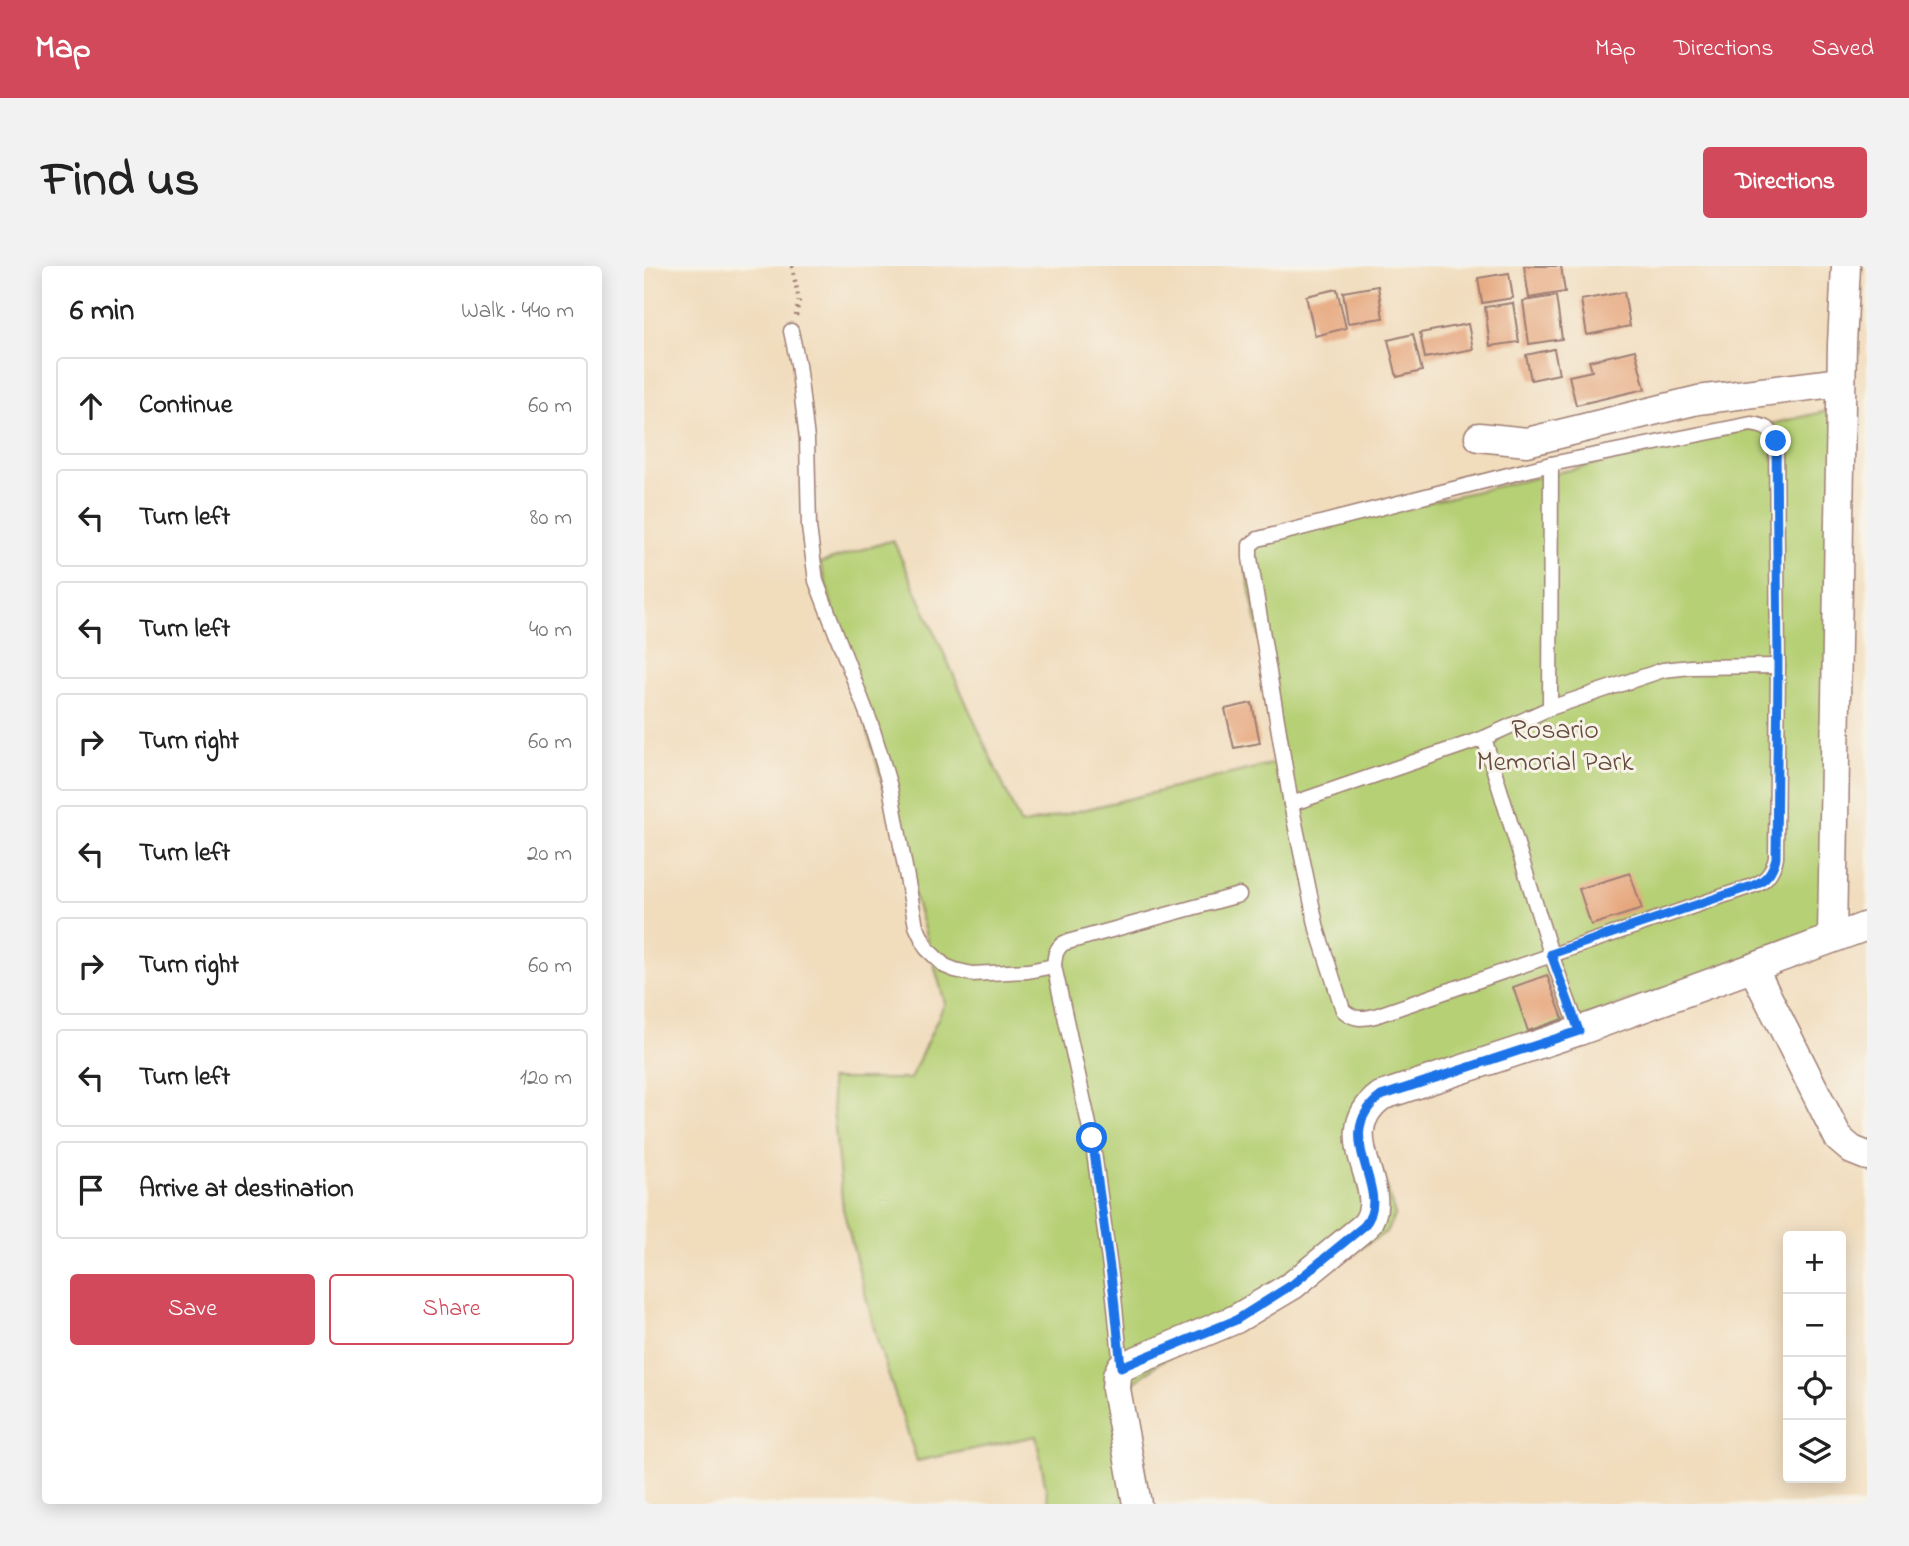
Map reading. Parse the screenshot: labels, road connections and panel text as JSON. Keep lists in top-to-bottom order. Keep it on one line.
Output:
{"parks":["Rosario Memorial Park"],"page":{"header":"Map","nav":["Map","Directions","Saved"],"title":"Find us","buttons":["Directions",["Save","Share"]],"heading":["6 min","Walk · 440 m"],"list":[["Continue","60 m"],["Turn left","80 m"],["Turn left","40 m"],["Turn right","60 m"],["Turn left","20 m"],["Turn right","60 m"],["Turn left","120 m"],"Arrive at destination"],"map_buttons":["+","−"]}}
